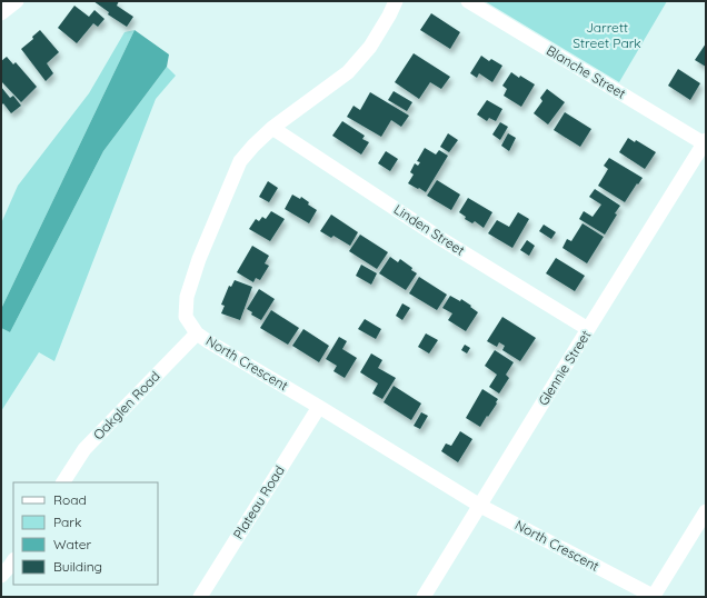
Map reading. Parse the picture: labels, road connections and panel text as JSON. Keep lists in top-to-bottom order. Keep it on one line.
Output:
{"streets":{"street":["Blanche Street","Linden Street","North Crescent","Glennie Street","Oakglen Road","Plateau Road"]},"crossings":[["Blanche Street","Glennie Street"],["Linden Street","North Crescent"],["Linden Street","Glennie Street"],["North Crescent","Glennie Street"],["North Crescent","Oakglen Road"],["North Crescent","Plateau Road"]],"parks":["Jarrett Street Park"],"legend":["Road","Park","Water","Building"]}
